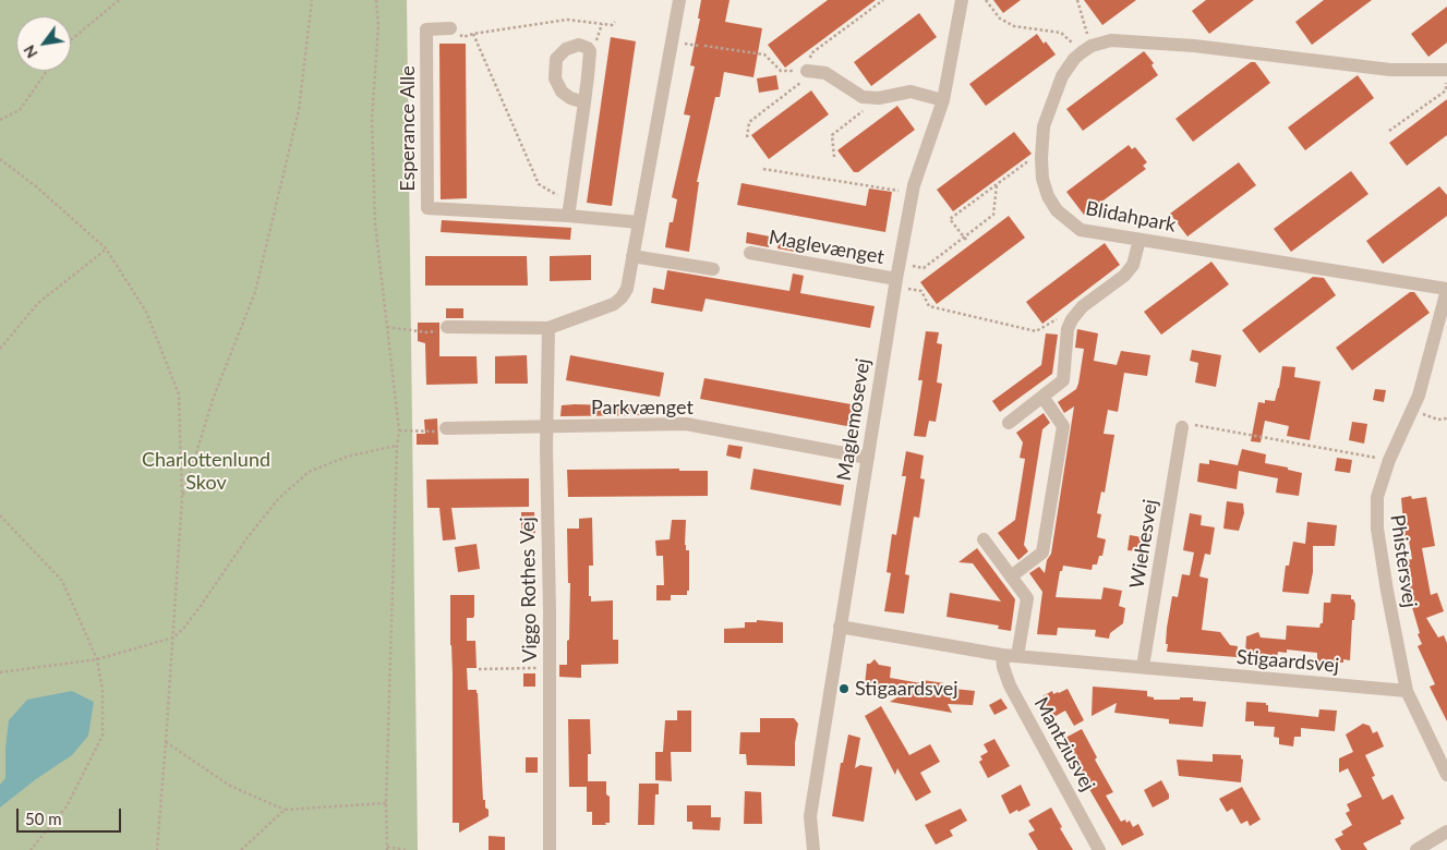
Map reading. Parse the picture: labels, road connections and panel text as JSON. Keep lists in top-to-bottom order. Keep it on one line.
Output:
{"streets":{"street":["Esperance Alle","Blidahpark","Maglevænget","Parkvænget","Maglemosevej","Wiehesvej","Phistersvej","Viggo Rothes Vej","Stigaardsvej","Mantziusvej"]},"crossings":[["Blidahpark","Phistersvej"],["Maglevænget","Maglemosevej"],["Parkvænget","Maglemosevej"],["Parkvænget","Viggo Rothes Vej"],["Maglemosevej","Stigaardsvej"],["Wiehesvej","Stigaardsvej"],["Phistersvej","Stigaardsvej"],["Stigaardsvej","Mantziusvej"]],"parks":["Charlottenlund Skov"],"places":["Stigaardsvej"],"scale_bar":"50 m","north":"bottom left"}
